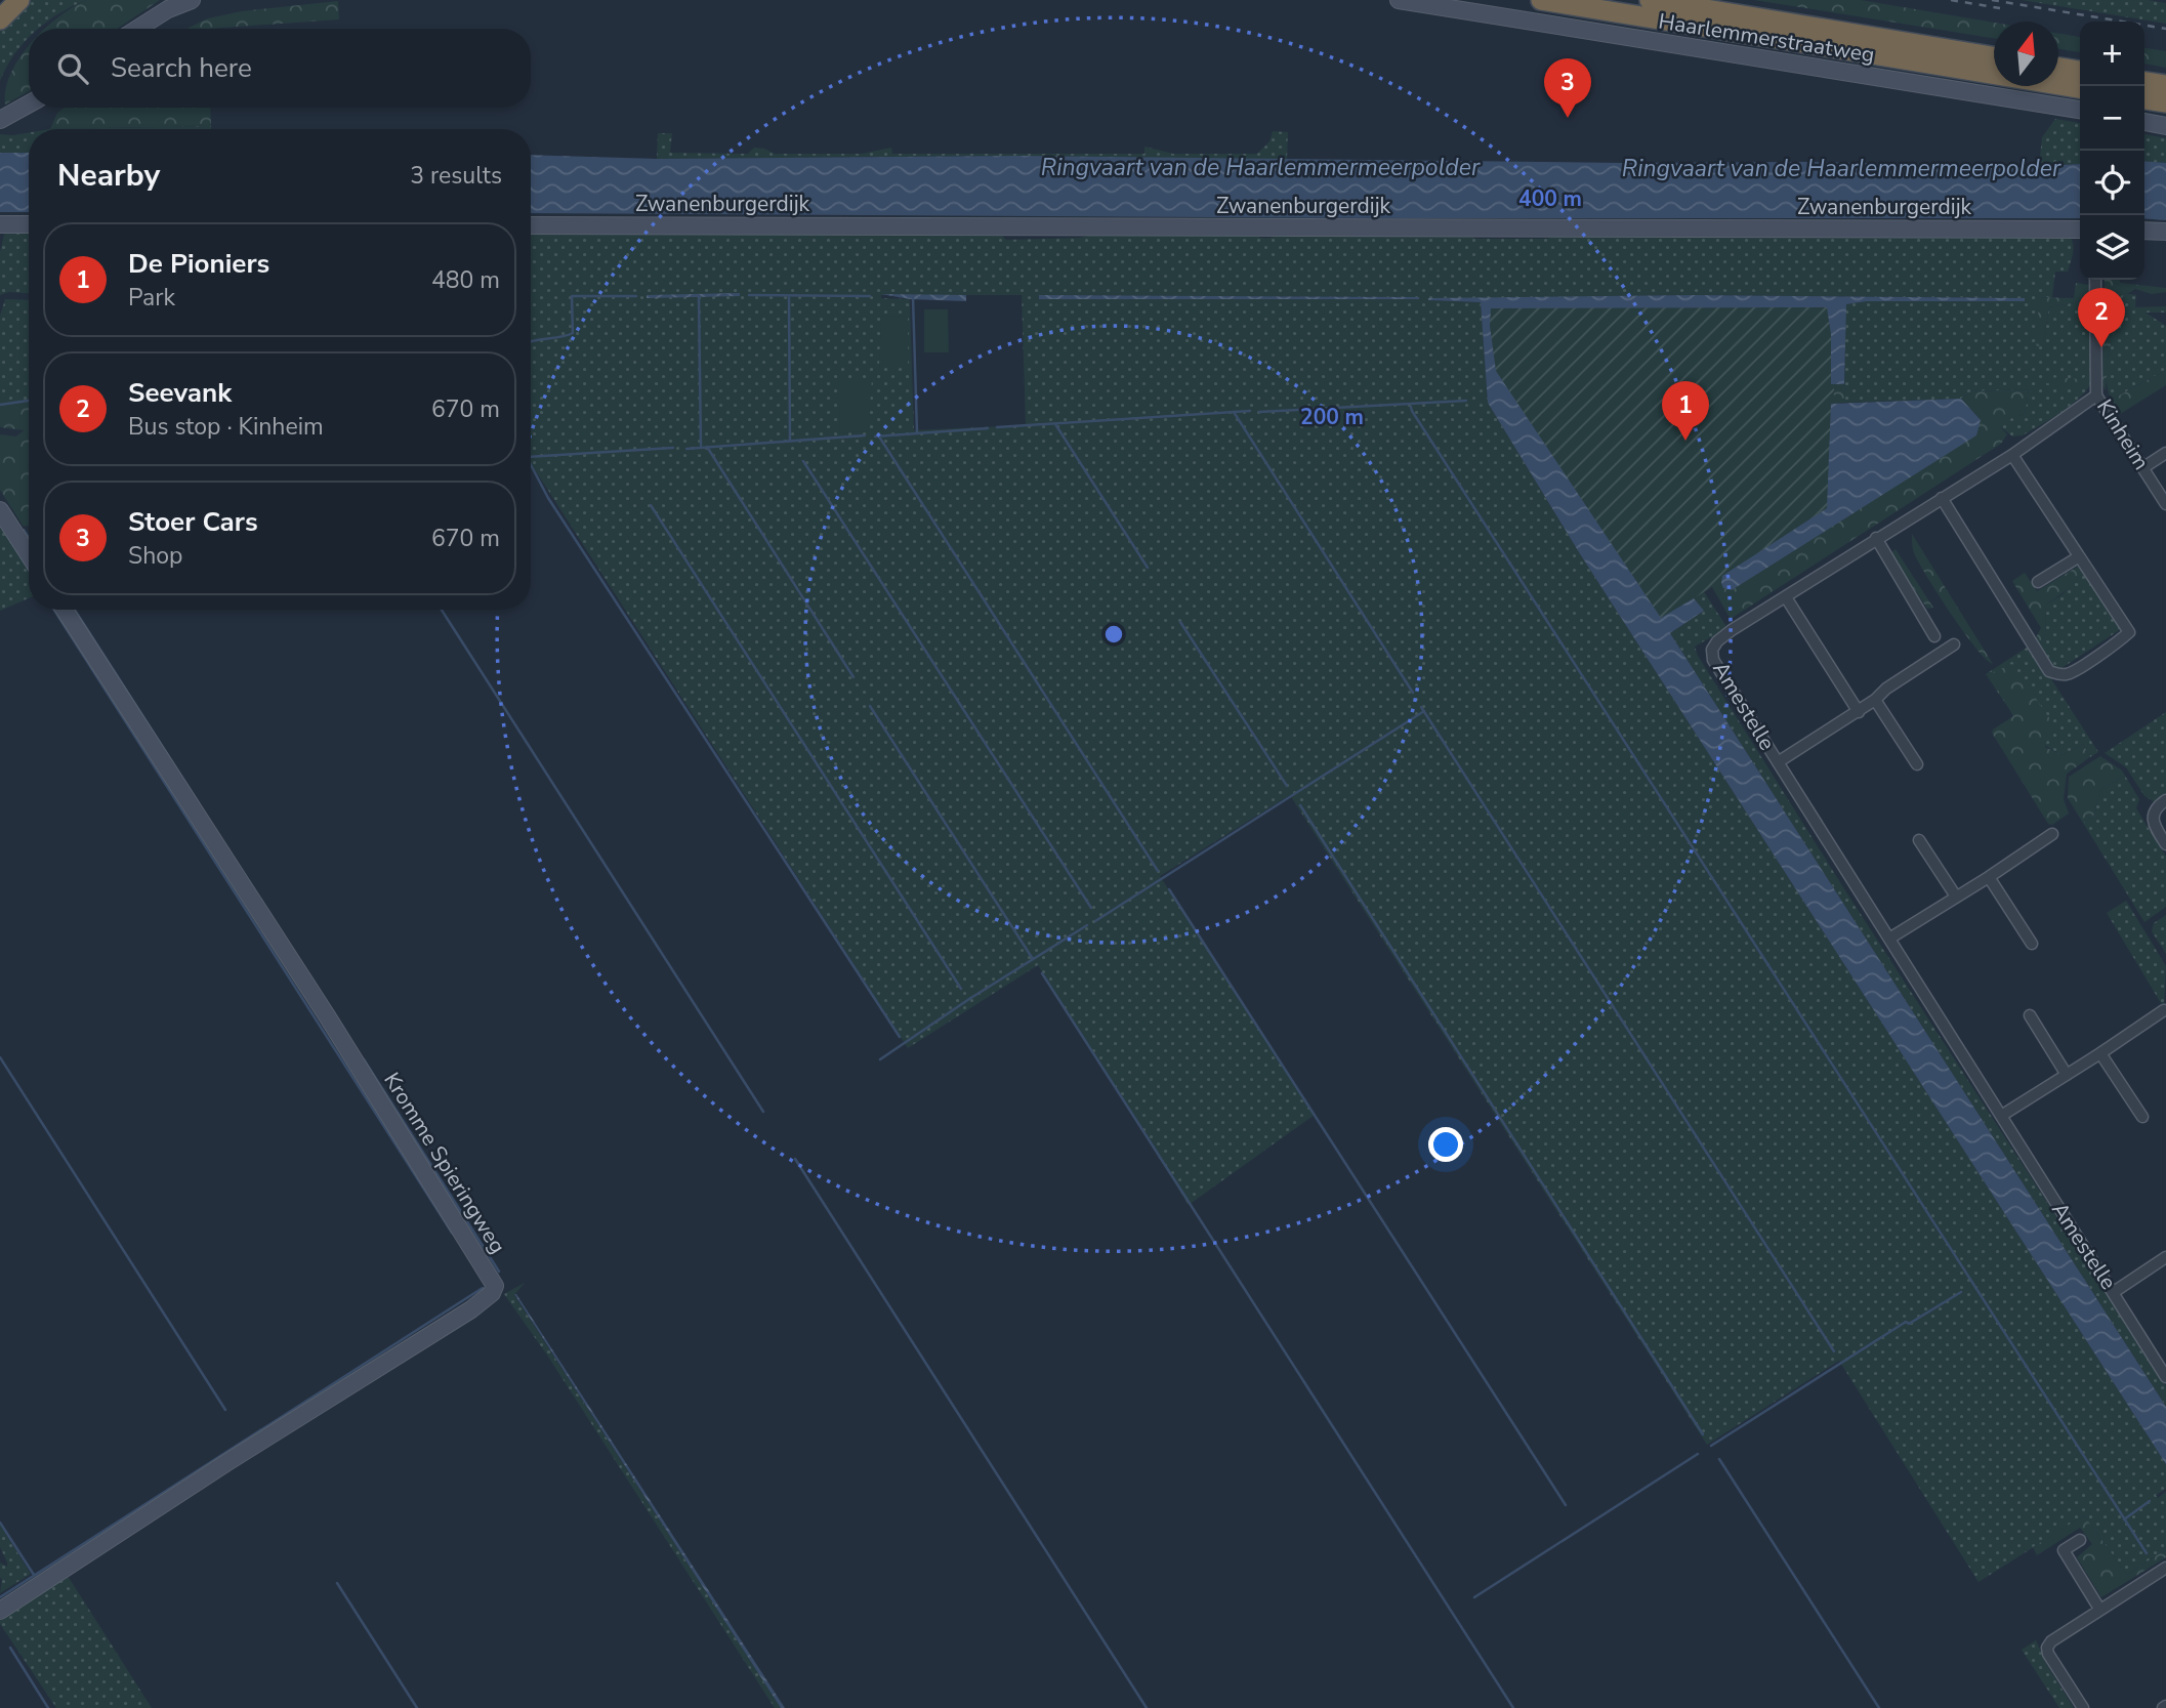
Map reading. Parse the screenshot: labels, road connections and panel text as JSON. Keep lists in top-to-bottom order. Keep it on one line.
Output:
{"streets":{"street":["Haarlemmerstraatweg","Zwanenburgerdijk","Kinheim","Amestelle","Kromme Spieringweg"]},"water":["Ringvaart van de Haarlemmermeerpolder"],"north":"top","page":{"map_buttons":["+","−"],"search":"Search here","pins":["3","2","1"],"heading":["Nearby","3 results"],"list":[{"mark":"1","name":"De Pioniers","note":"Park","value":"480 m"},{"mark":"2","name":"Seevank","note":"Bus stop · Kinheim","value":"670 m"},{"mark":"3","name":"Stoer Cars","note":"Shop","value":"670 m"}]},"rings":["400 m","200 m"]}
